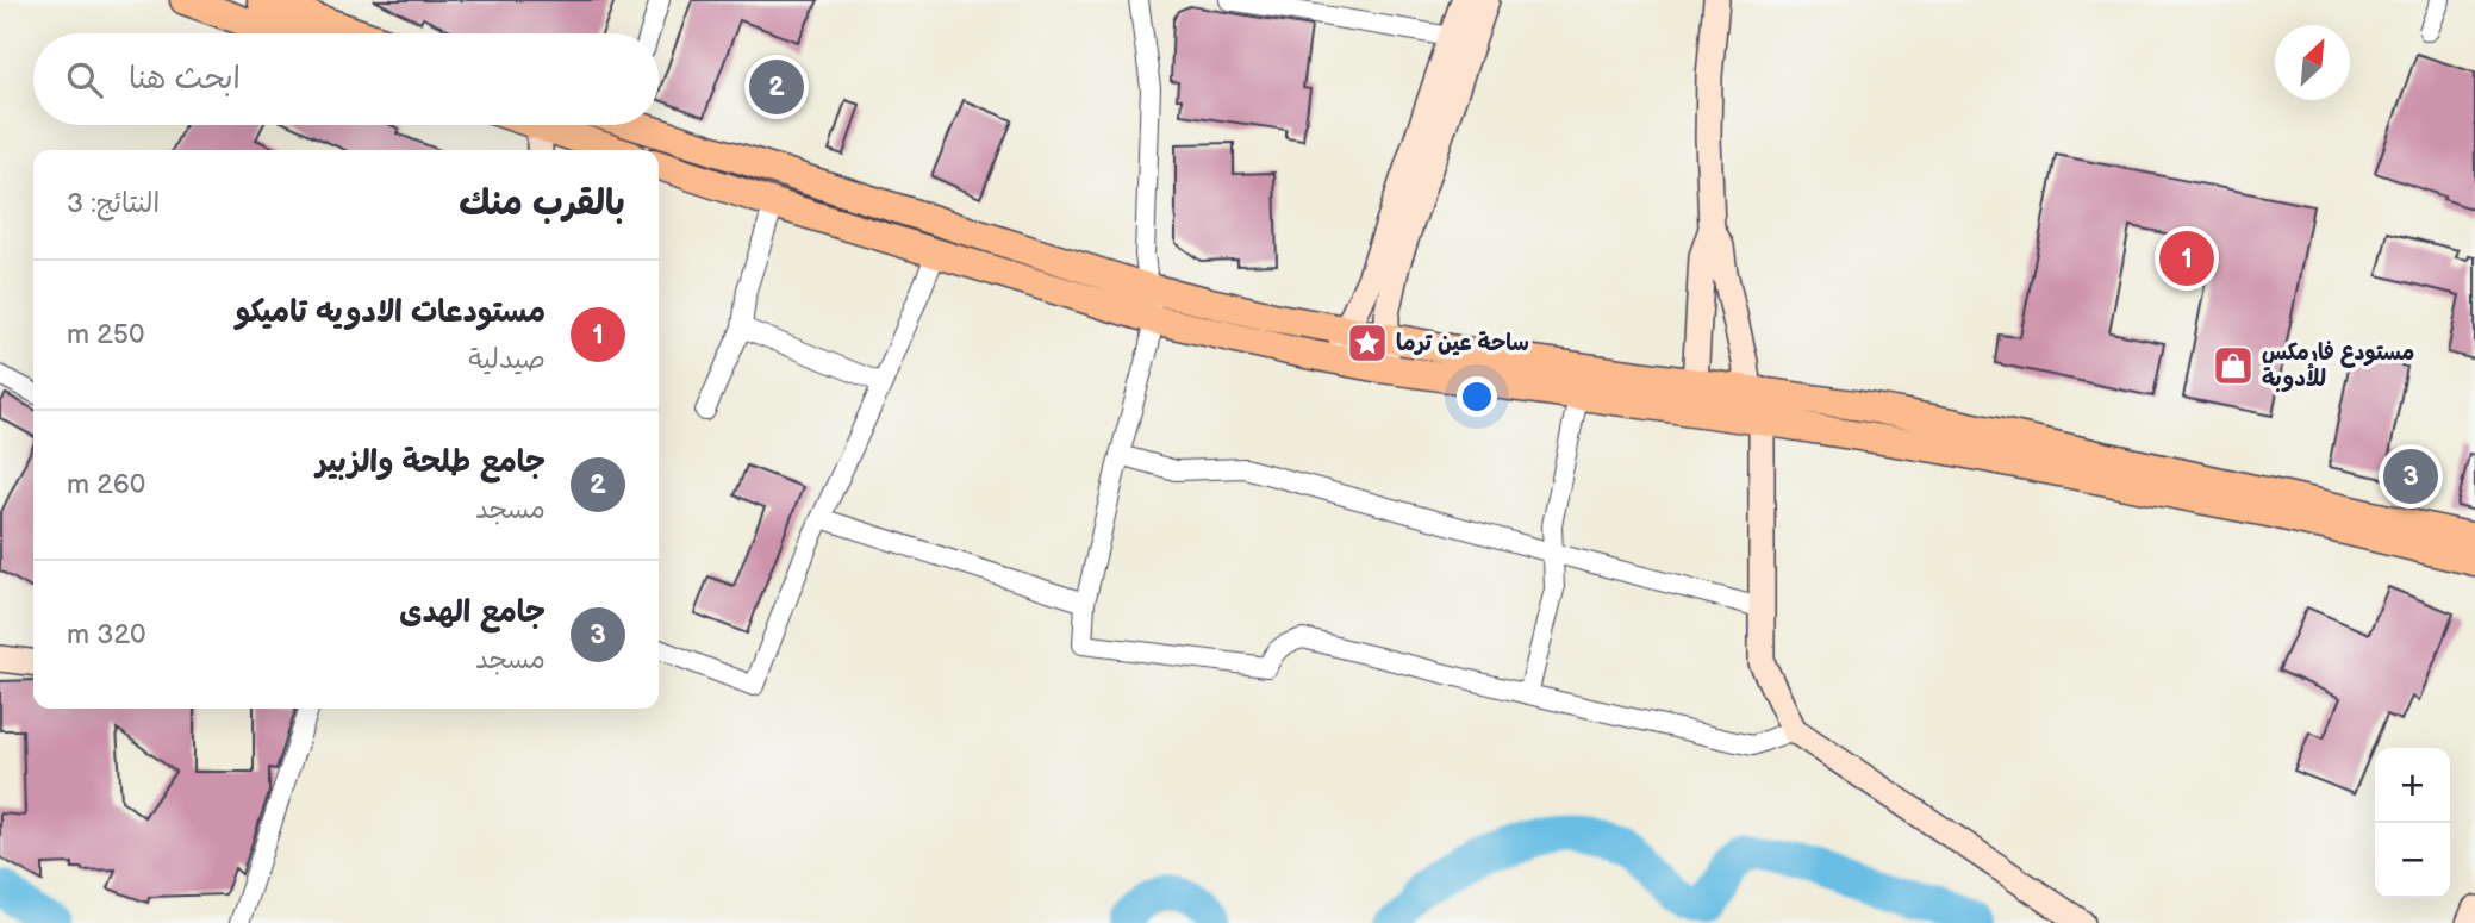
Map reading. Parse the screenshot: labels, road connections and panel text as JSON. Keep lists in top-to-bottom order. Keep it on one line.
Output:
{"places":{"place":["ساحة عين ترما"],"shop":["مستودع فارمكس للأدوبة"]},"north":"top right","page":{"search":"ابحث هنا","pins":["2","1","3"],"heading":["بالقرب منك","النتائج: 3"],"list":[{"mark":"1","name":"مستودعات الادويه تاميكو","note":"صيدلية","value":"250 m"},{"mark":"2","name":"جامع طلحة والزبير","note":"مسجد","value":"260 m"},{"mark":"3","name":"جامع الهدى","note":"مسجد","value":"320 m"}],"map_buttons":["+","−"]}}
